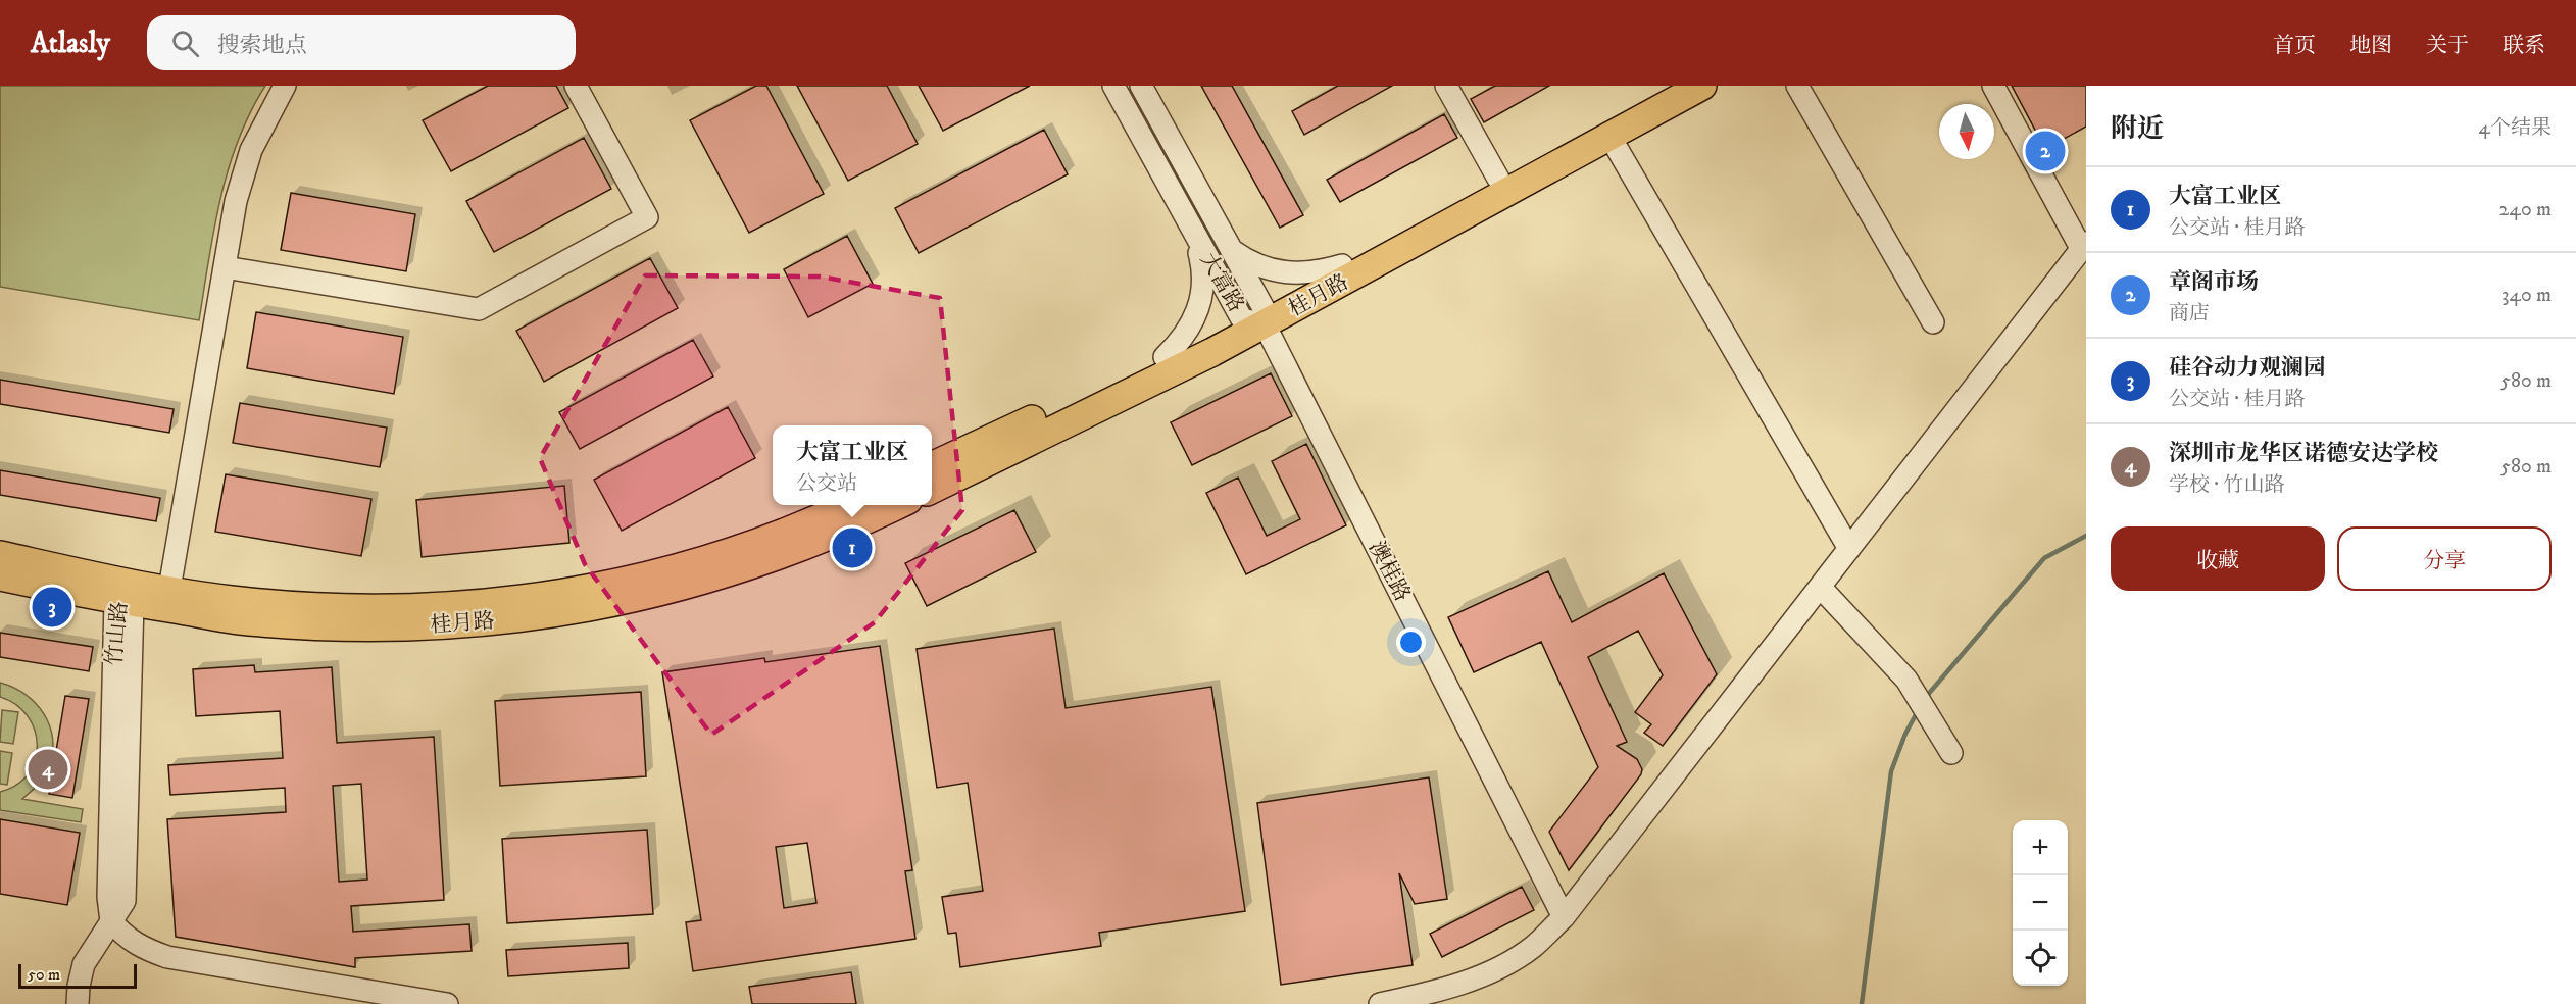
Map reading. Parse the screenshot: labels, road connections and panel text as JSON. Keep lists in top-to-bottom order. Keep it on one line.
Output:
{"streets":{"main road":["桂月路"],"street":["大富路","澳桂路","竹山路"]},"crossings":[["大富路","桂月路"],["大富路","澳桂路"],["桂月路","澳桂路"],["桂月路","竹山路"]],"scale_bar":"50 m","north":"bottom","page":{"header":"Atlasly","search":"搜索地点","nav":["首页","地图","关于","联系"],"heading":["附近","4个结果"],"pins":["2","1","3","4"],"list":[{"mark":"1","name":"大富工业区","note":"公交站 · 桂月路","value":"240 m"},{"mark":"2","name":"章阁市场","note":"商店","value":"340 m"},{"mark":"3","name":"硅谷动力观澜园","note":"公交站 · 桂月路","value":"580 m"},{"mark":"4","name":"深圳市龙华区诺德安达学校","note":"学校 · 竹山路","value":"580 m"}],"popup":["大富工业区","公交站"],"buttons":["收藏","分享"],"map_buttons":["+","−"],"scale":"50 m"}}
